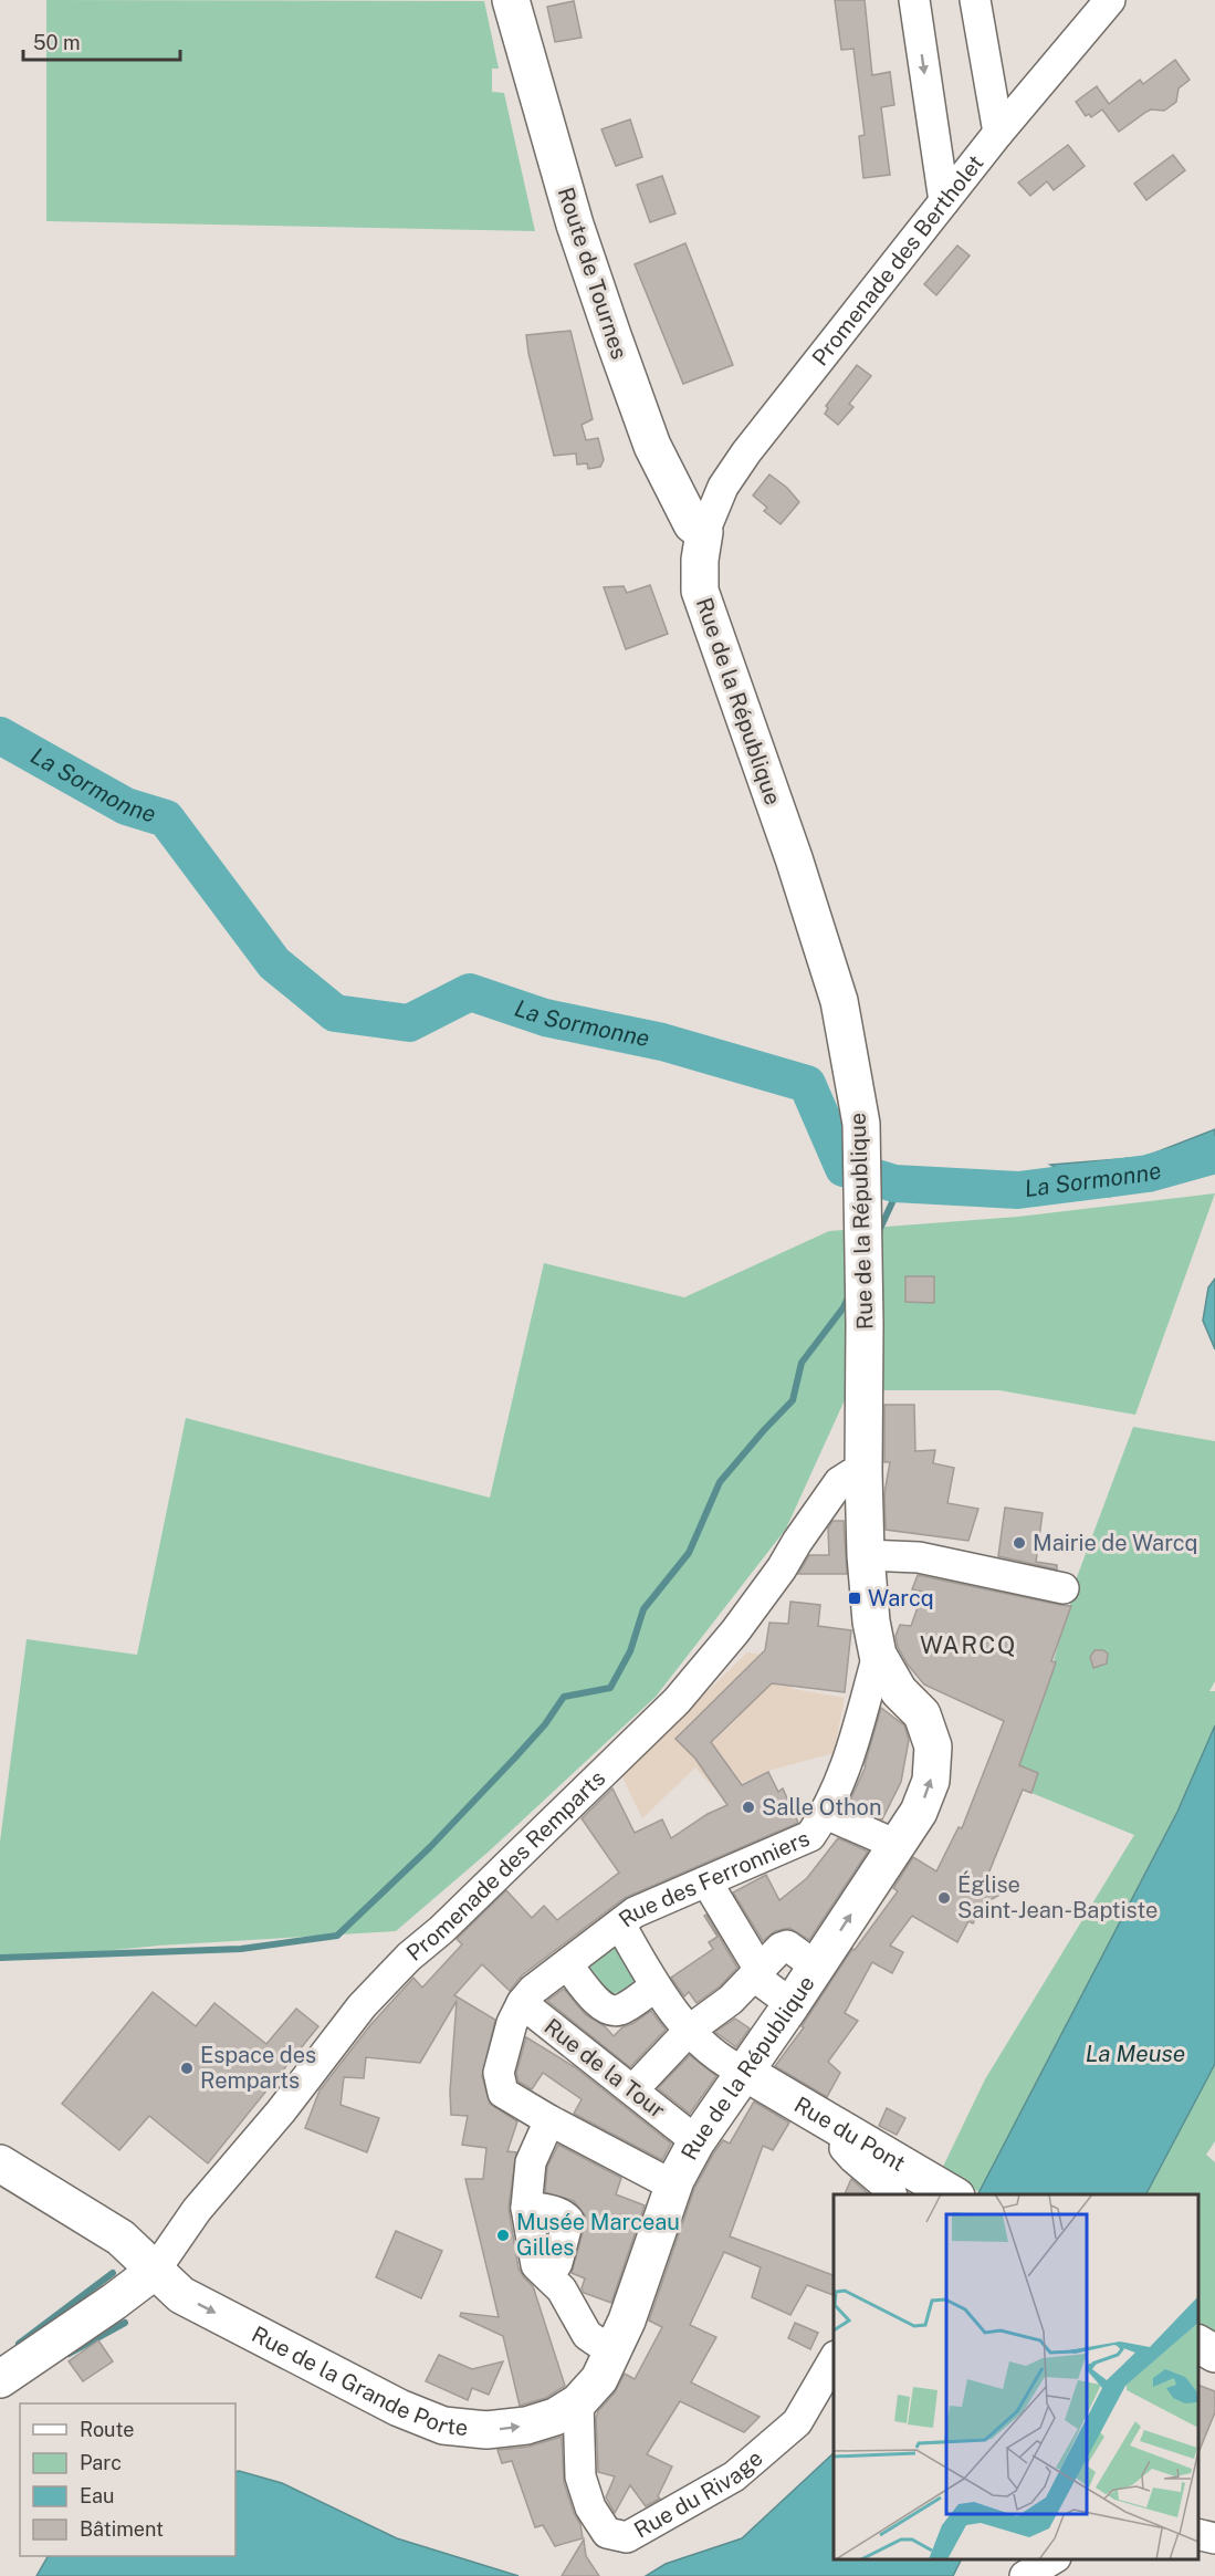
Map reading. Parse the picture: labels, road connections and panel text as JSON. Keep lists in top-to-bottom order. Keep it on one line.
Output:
{"streets":{"main road":["Route de Tournes","Rue de la République","Rue du Pont","Rue de la Grande Porte"],"street":["Promenade des Bertholet","Promenade des Remparts","Rue des Ferronniers","Rue de la Tour","Rue du Rivage"]},"crossings":[["Promenade des Bertholet","Route de Tournes"],["Promenade des Bertholet","Rue de la République"],["Route de Tournes","Rue de la République"],["Rue de la République","Promenade des Remparts"],["Rue de la République","Rue des Ferronniers"],["Rue de la République","Rue de la Tour"],["Rue de la République","Rue du Pont"],["Rue de la République","Rue de la Grande Porte"],["Promenade des Remparts","Rue de la Grande Porte"],["Rue des Ferronniers","Rue de la Tour"],["Rue de la Grande Porte","Rue du Rivage"]],"one_way":["Rue de la Grande Porte"],"districts":["WARCQ"],"water":["La Sormonne","La Meuse"],"places":{"other":["Mairie de Warcq","Salle Othon","Église Saint-Jean-Baptiste","Espace des Remparts","Musée Marceau Gilles"],"transit":["Warcq"]},"legend":["Route","Parc","Eau","Bâtiment"],"scale_bar":"50 m"}
